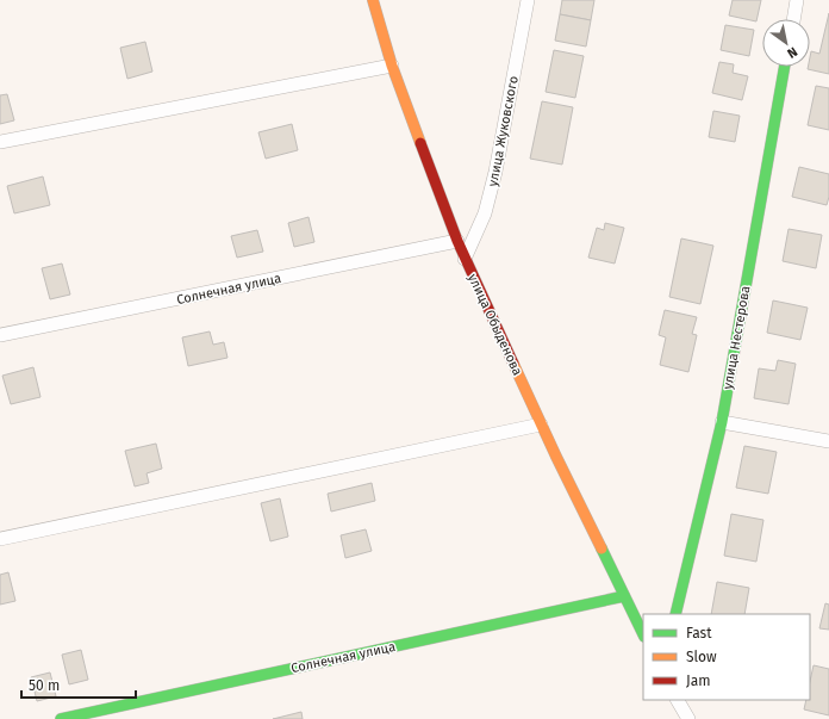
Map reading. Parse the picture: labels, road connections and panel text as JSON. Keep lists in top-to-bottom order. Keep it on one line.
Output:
{"streets":{"street":["улица Жуковского","Солнечная улица","улица Обыденова","улица Нестерова"]},"crossings":[["улица Жуковского","улица Обыденова"],["Солнечная улица","улица Обыденова"]],"legend":["Fast","Slow","Jam"],"scale_bar":"50 m","north":"bottom right"}
